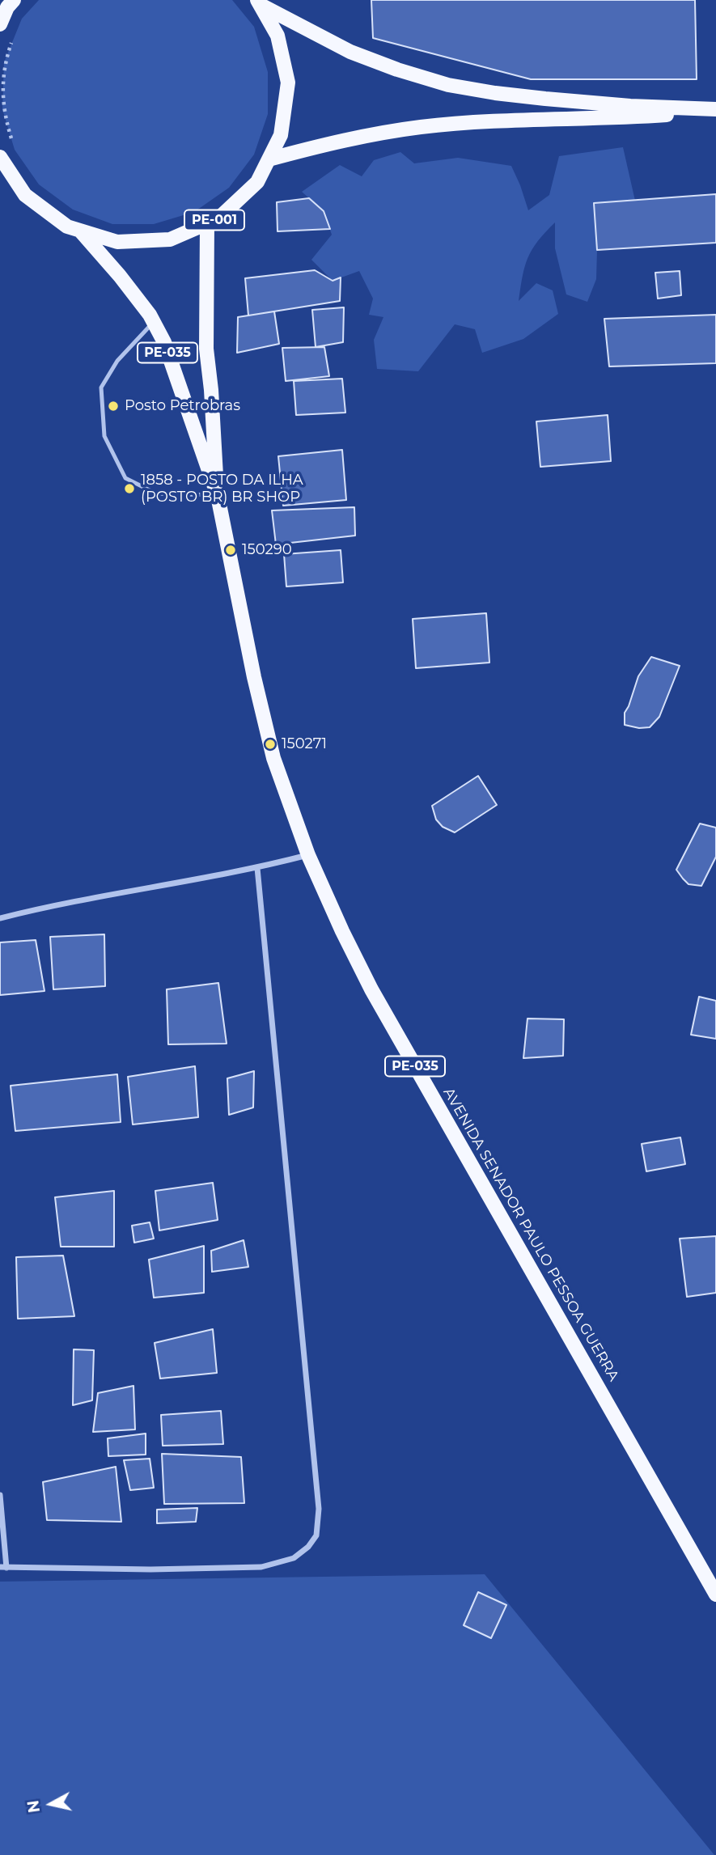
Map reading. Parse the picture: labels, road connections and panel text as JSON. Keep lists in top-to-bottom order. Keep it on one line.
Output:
{"streets":{"main road":["PE-001","PE-035","AVENIDA SENADOR PAULO PESSOA GUERRA"]},"crossings":[["PE-001","PE-035"],["PE-035","AVENIDA SENADOR PAULO PESSOA GUERRA"]],"places":["Posto Petrobras","1858 - POSTO DA ILHA (POSTO BR) BR SHOP","150290","150271"],"north":"left"}
